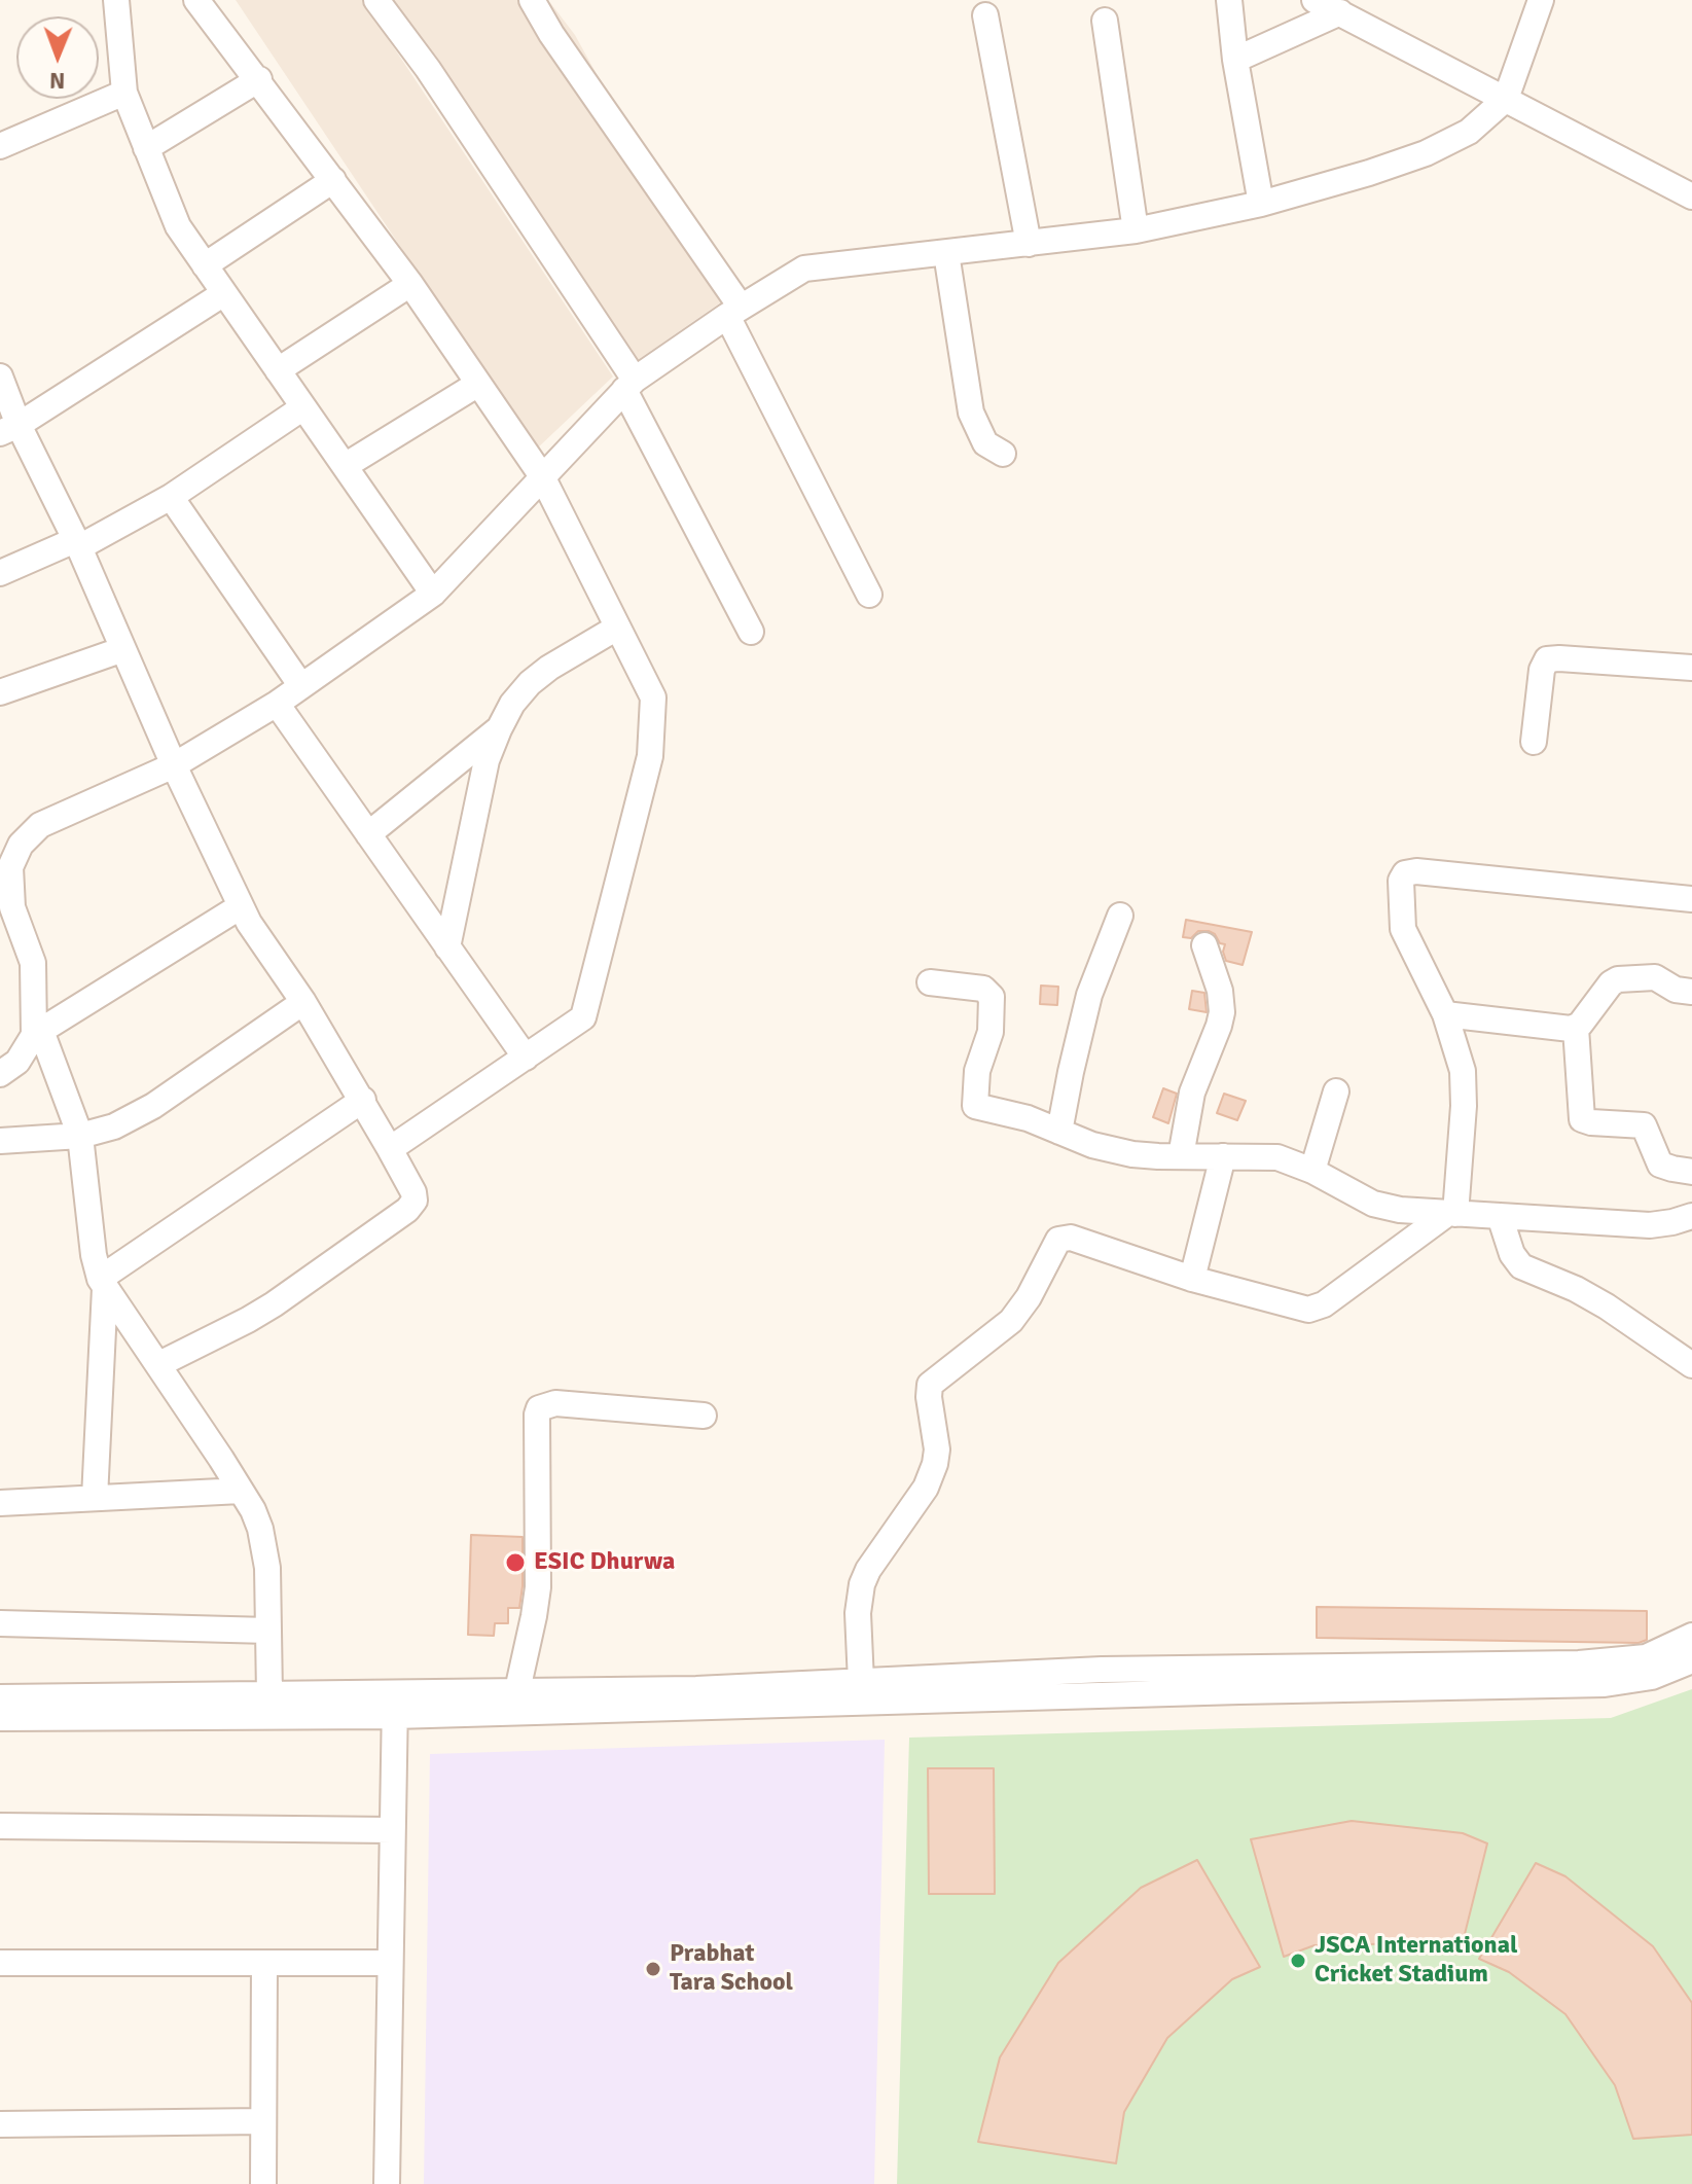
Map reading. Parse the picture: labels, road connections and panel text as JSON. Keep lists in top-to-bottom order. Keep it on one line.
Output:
{"places":["ESIC Dhurwa","JSCA International Cricket Stadium","Prabhat Tara School"],"north":"bottom"}
